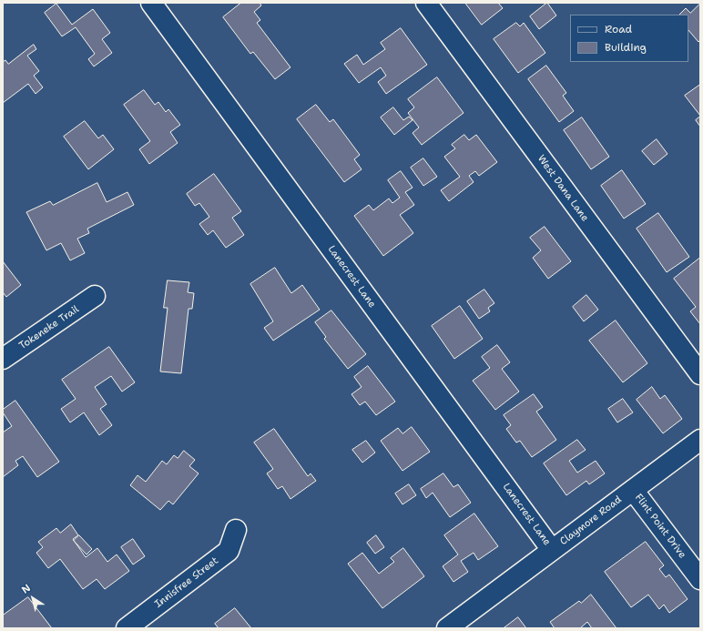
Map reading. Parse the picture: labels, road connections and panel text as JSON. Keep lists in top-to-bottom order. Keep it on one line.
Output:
{"streets":{"street":["West Dana Lane","Lanecrest Lane","Tokeneke Trail","Claymore Road","Flint Point Drive","Innisfree Street"]},"crossings":[["Lanecrest Lane","Claymore Road"],["Claymore Road","Flint Point Drive"]],"legend":["Road","Building"],"north":"top left"}
